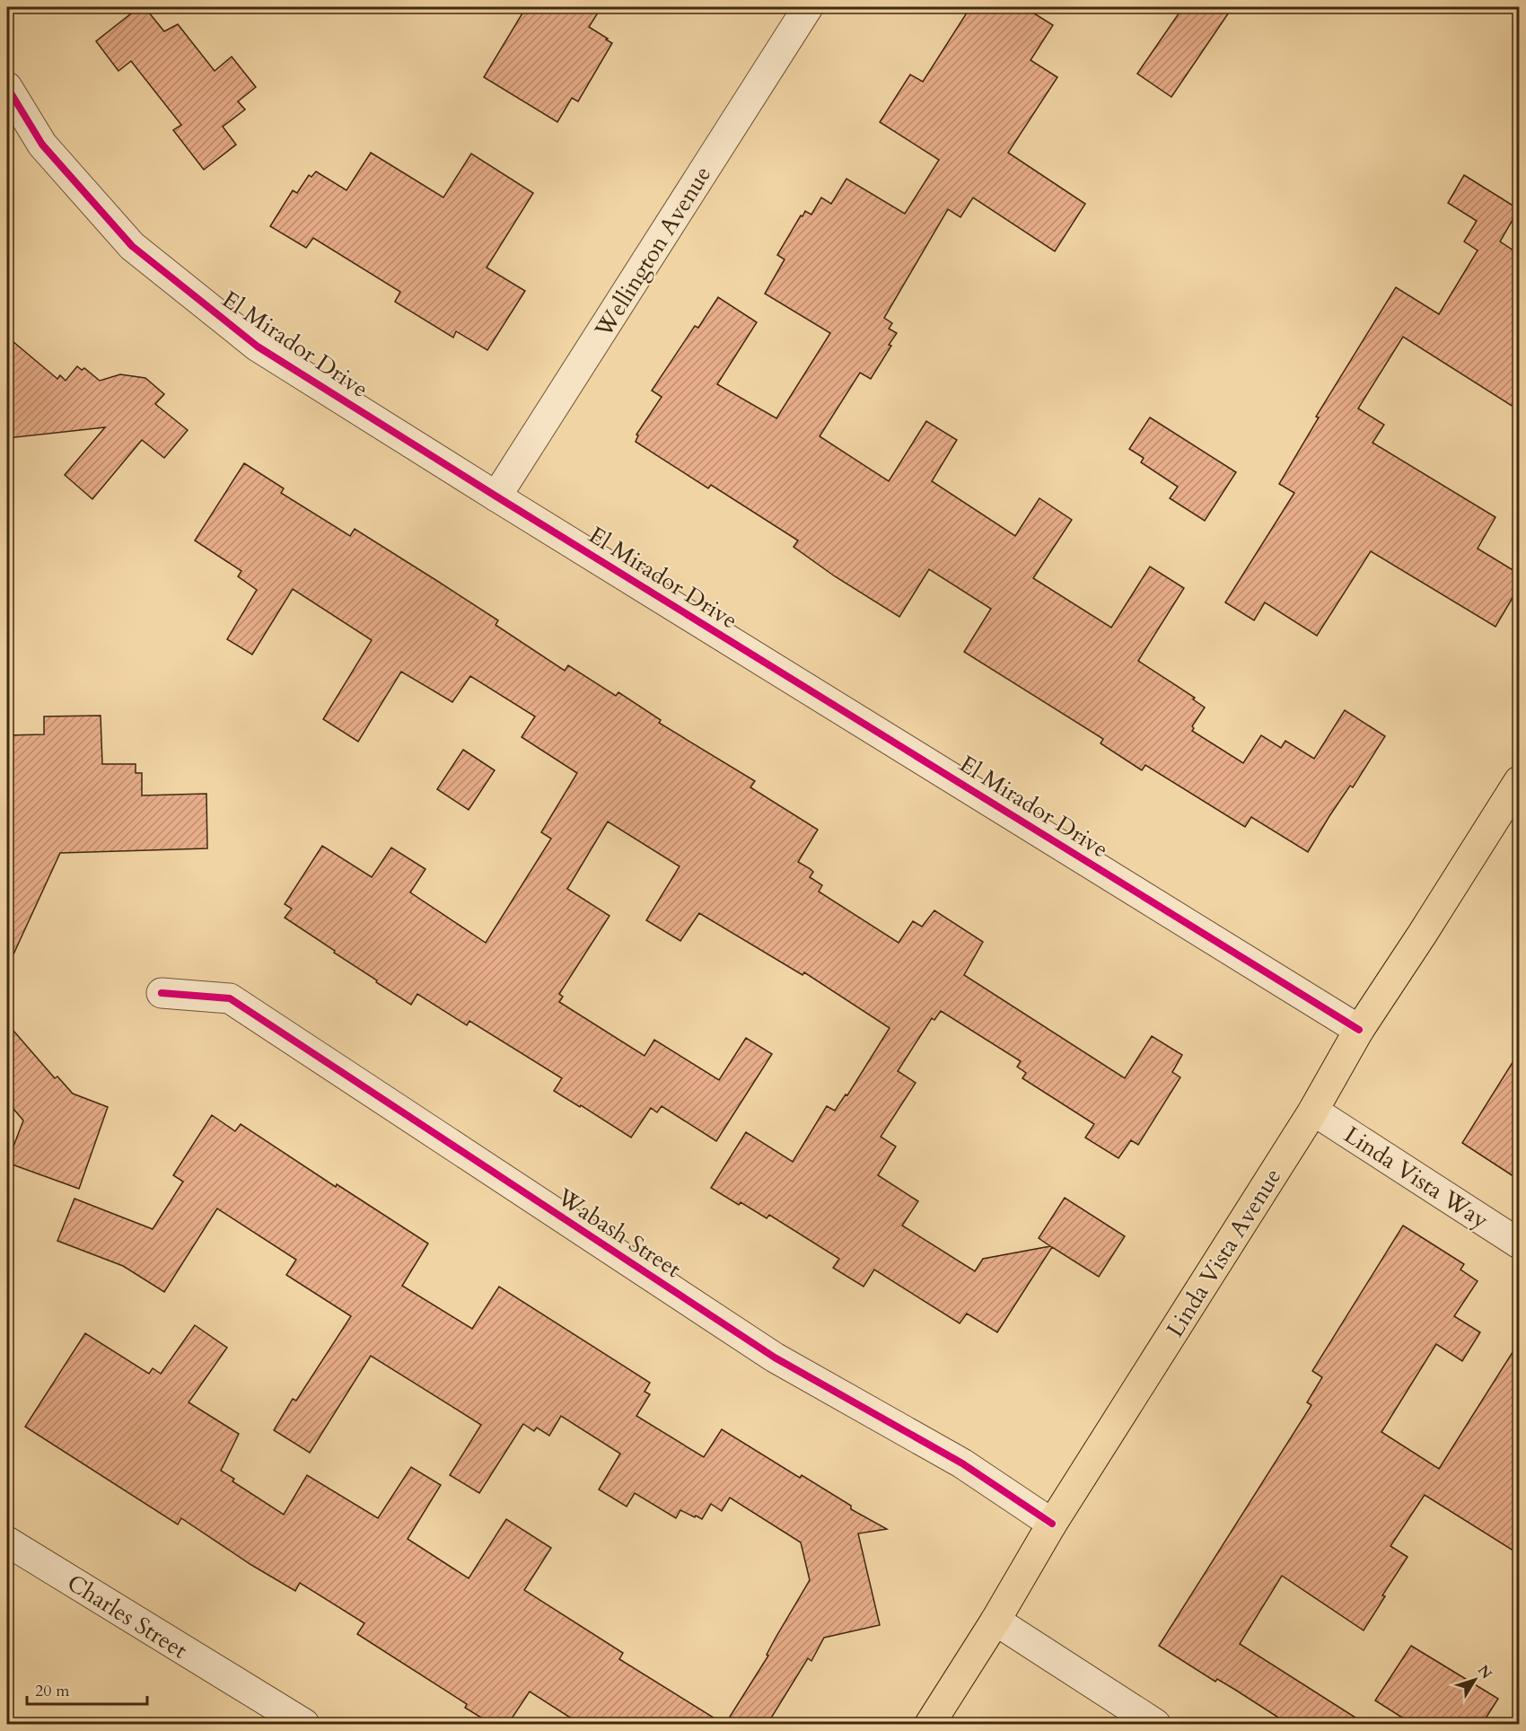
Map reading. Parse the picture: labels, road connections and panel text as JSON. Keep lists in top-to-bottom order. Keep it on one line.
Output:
{"streets":{"main road":["Linda Vista Avenue"],"street":["Wellington Avenue","El Mirador Drive","Linda Vista Way","Wabash Street","Charles Street"]},"crossings":[["Wellington Avenue","El Mirador Drive"],["El Mirador Drive","Linda Vista Avenue"],["Linda Vista Way","Linda Vista Avenue"],["Wabash Street","Linda Vista Avenue"]],"scale_bar":"20 m","north":"top right"}
